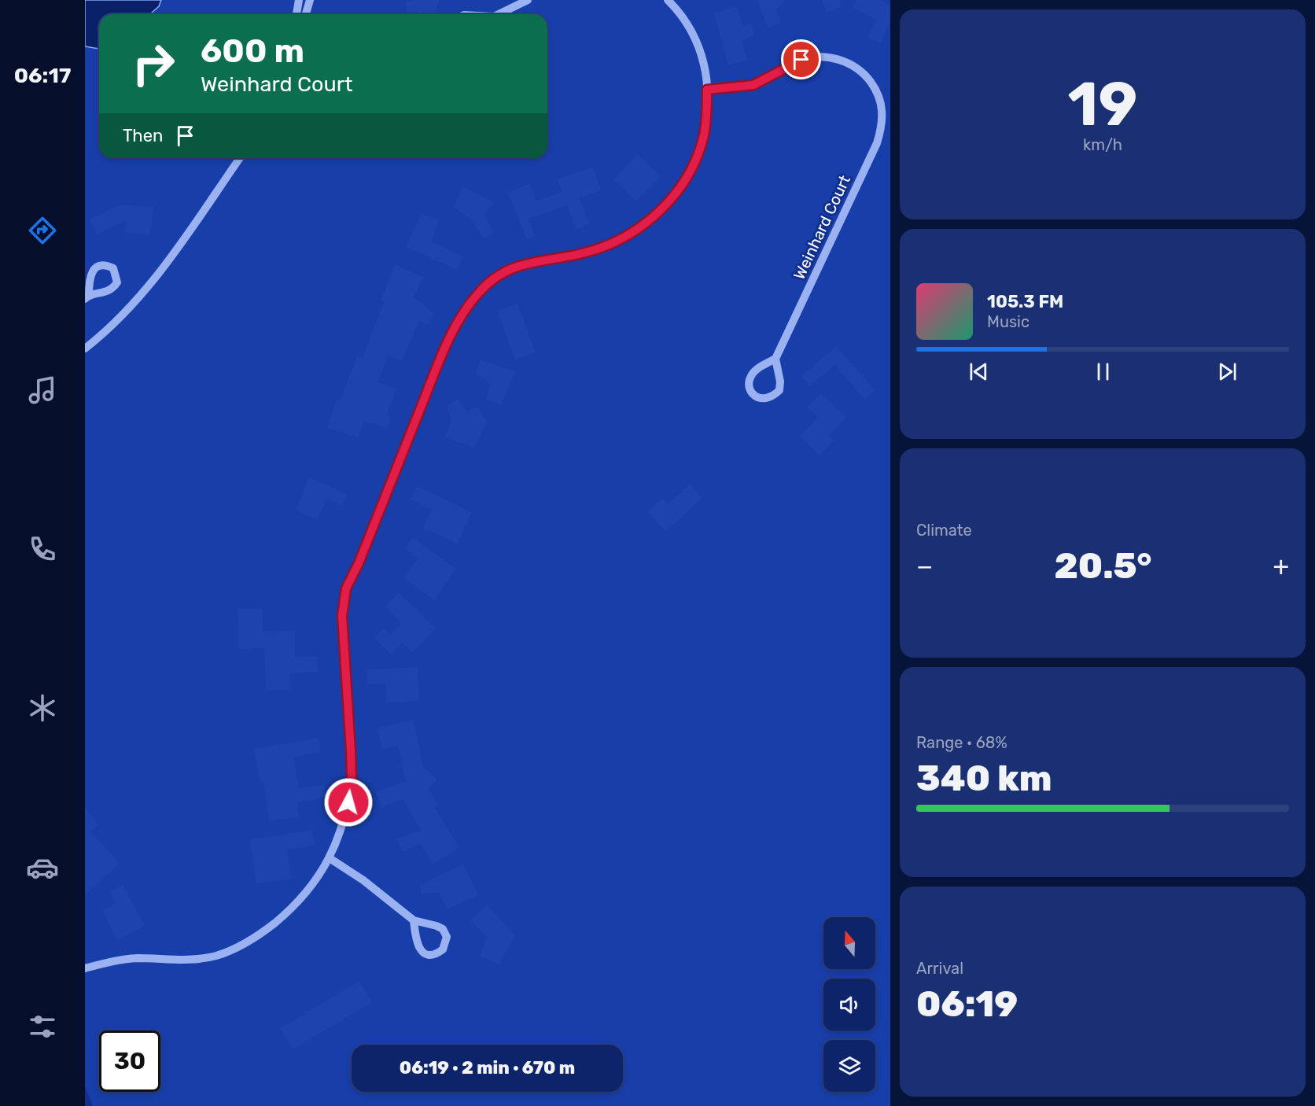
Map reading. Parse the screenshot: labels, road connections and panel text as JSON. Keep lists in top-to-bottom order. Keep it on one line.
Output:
{"streets":{"street":["Weinhard Court"]},"north":"top","page":{"tabs":"06:17","tile":[["19","km/h"],"Climate",["Range · 68%","340 km"],["Arrival","06:19"]],"turn":["600 m","Weinhard Court"],"then":"Then","song":["105.3 FM","Music"],"heat":["−","20.5°","+"],"limit":"30","trip":"06:19 · 2 min · 670 m"}}
